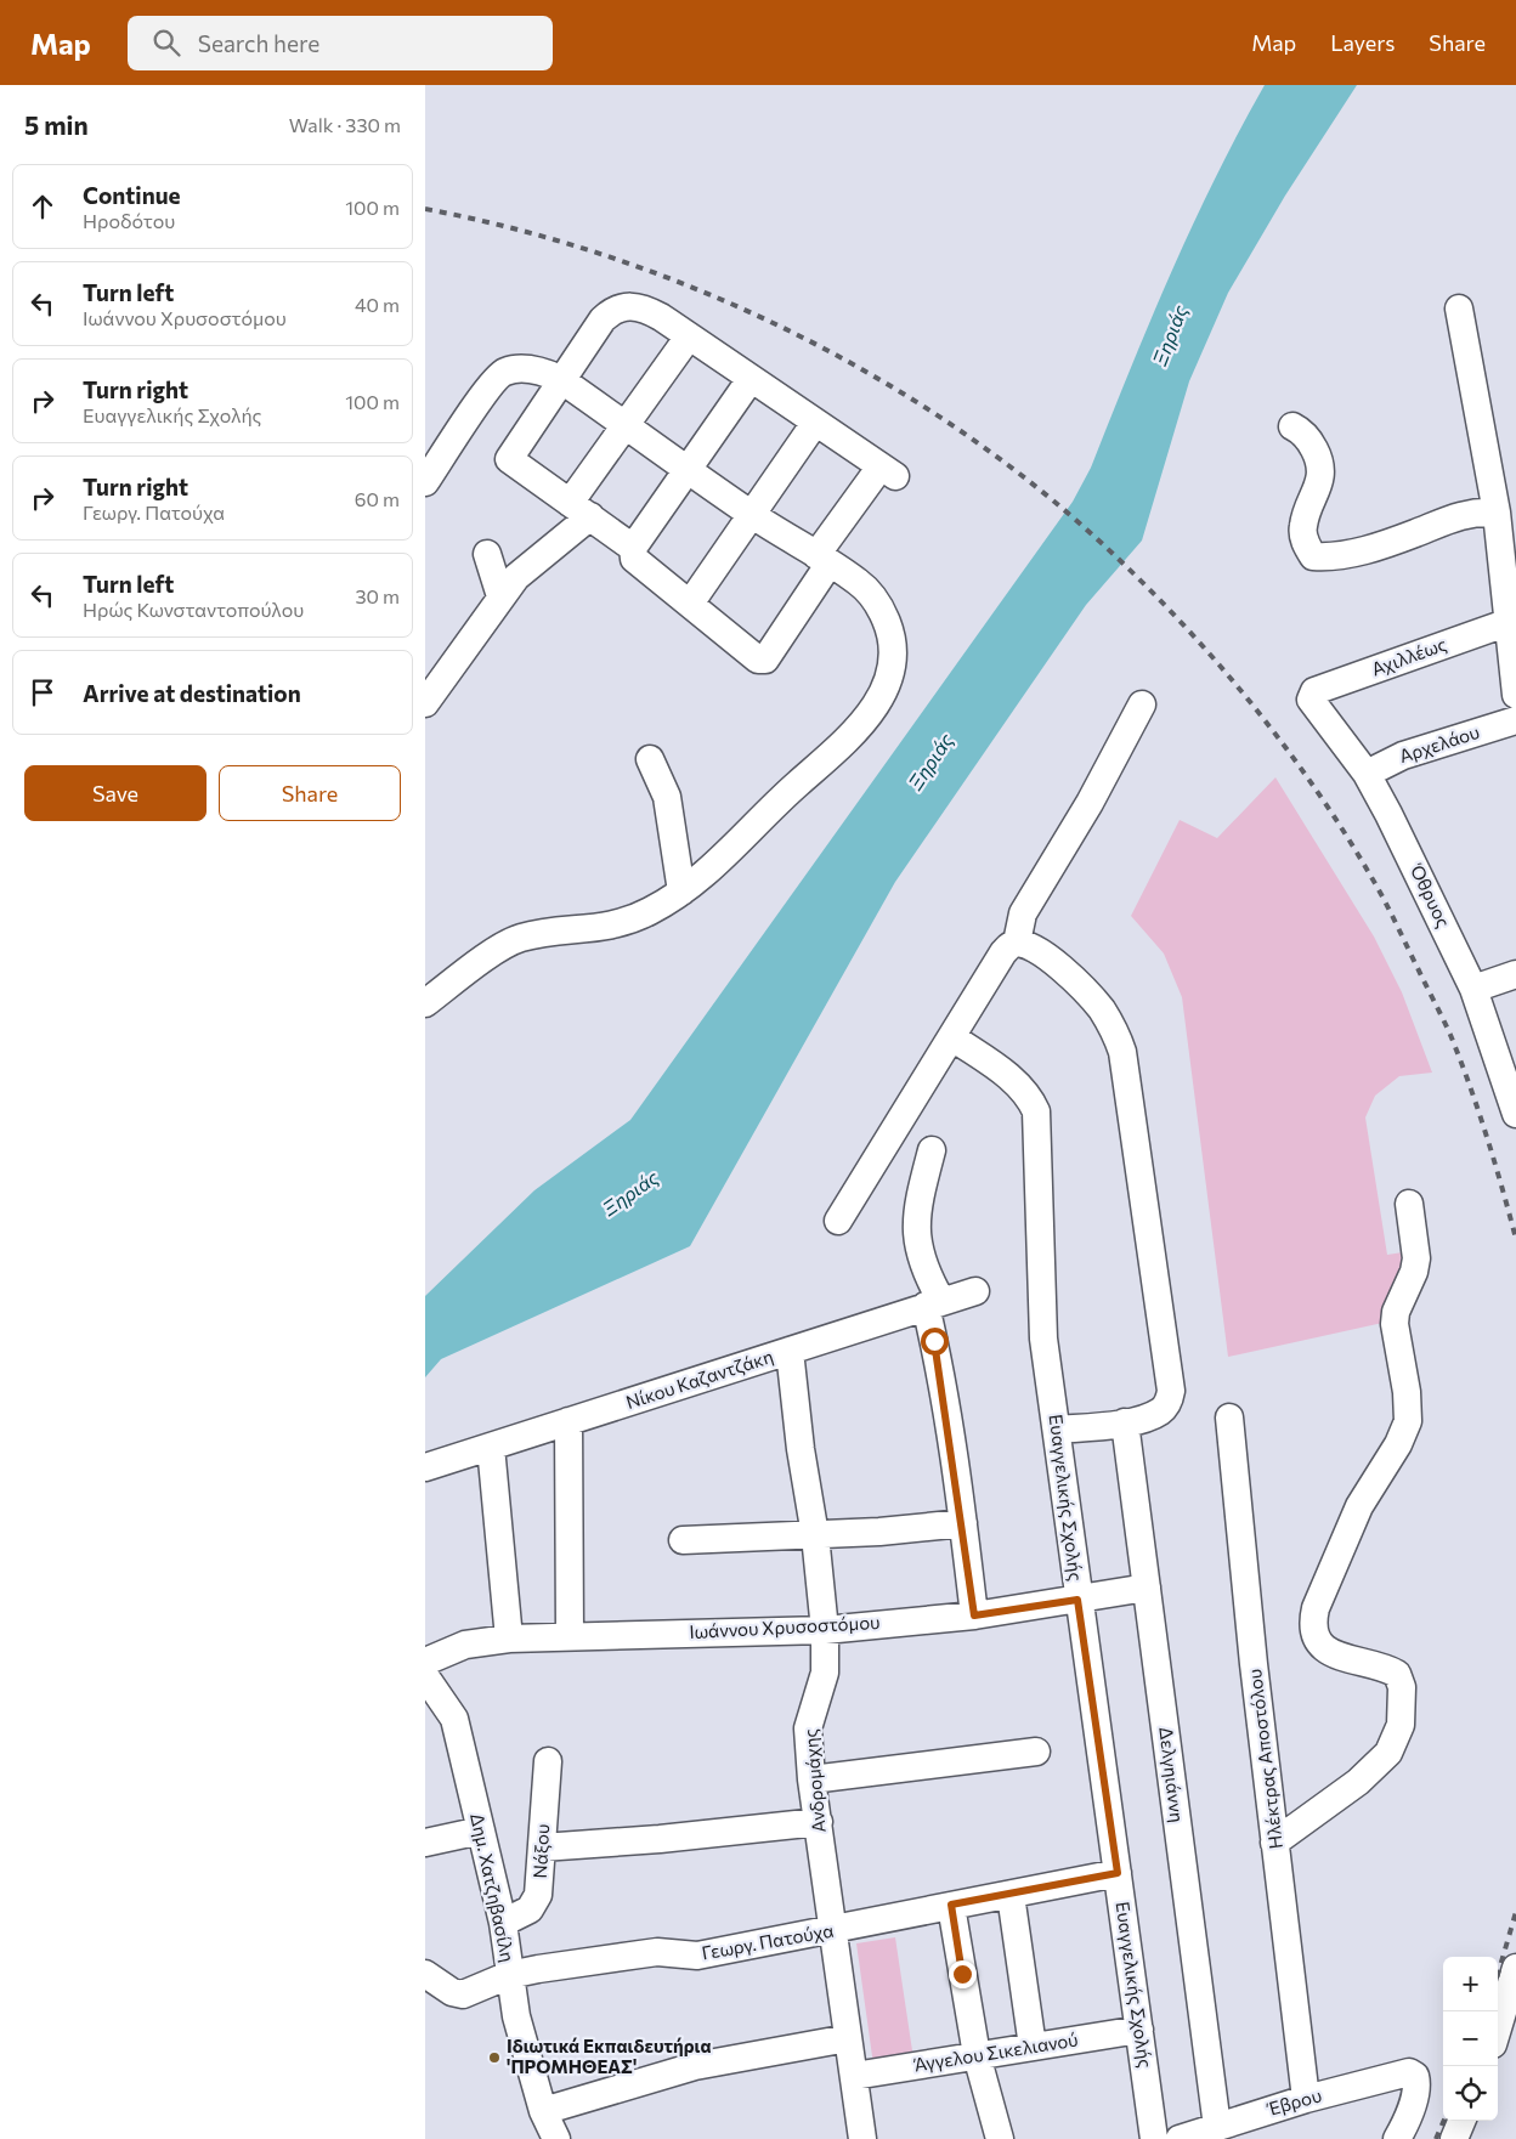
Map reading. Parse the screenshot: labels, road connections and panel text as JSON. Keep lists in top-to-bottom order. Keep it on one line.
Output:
{"streets":{"street":["Αχιλλέως","Αρχελάου","Όθρυος","Νίκου Καζαντζάκη","Ευαγγελικής Σχολής","Ιωάννου Χρυσοστόμου","Ηλέκτρας Αποστόλου","Δελγηιάννη","Ανδρομάχης","Νάξου","Δημ. Χατζηβασίλη","Γεωργ. Πατούχα","Άγγελου Σικελιανού","Έβρου"]},"crossings":[["Αχιλλέως","Όθρυος"],["Αρχελάου","Όθρυος"],["Νίκου Καζαντζάκη","Ανδρομάχης"],["Ευαγγελικής Σχολής","Ιωάννου Χρυσοστόμου"],["Ευαγγελικής Σχολής","Γεωργ. Πατούχα"],["Ευαγγελικής Σχολής","Άγγελου Σικελιανού"],["Ιωάννου Χρυσοστόμου","Δελγηιάννη"],["Ιωάννου Χρυσοστόμου","Ανδρομάχης"],["Ηλέκτρας Αποστόλου","Έβρου"],["Δελγηιάννη","Έβρου"],["Ανδρομάχης","Γεωργ. Πατούχα"],["Ανδρομάχης","Άγγελου Σικελιανού"],["Νάξου","Δημ. Χατζηβασίλη"],["Δημ. Χατζηβασίλη","Γεωργ. Πατούχα"]],"water":["Ξηριάς"],"places":["Ιδιωτικά Εκπαιδευτήρια 'ΠΡΟΜΗΘΕΑΣ'"],"page":{"header":"Map","search":"Search here","nav":["Map","Layers","Share"],"heading":["5 min","Walk · 330 m"],"list":[["Continue","Ηροδότου","100 m"],["Turn left","Ιωάννου Χρυσοστόμου","40 m"],["Turn right","Ευαγγελικής Σχολής","100 m"],["Turn right","Γεωργ. Πατούχα","60 m"],["Turn left","Ηρώς Κωνσταντοπούλου","30 m"],"Arrive at destination"],"buttons":["Save","Share"],"map_buttons":["+","−"]}}
